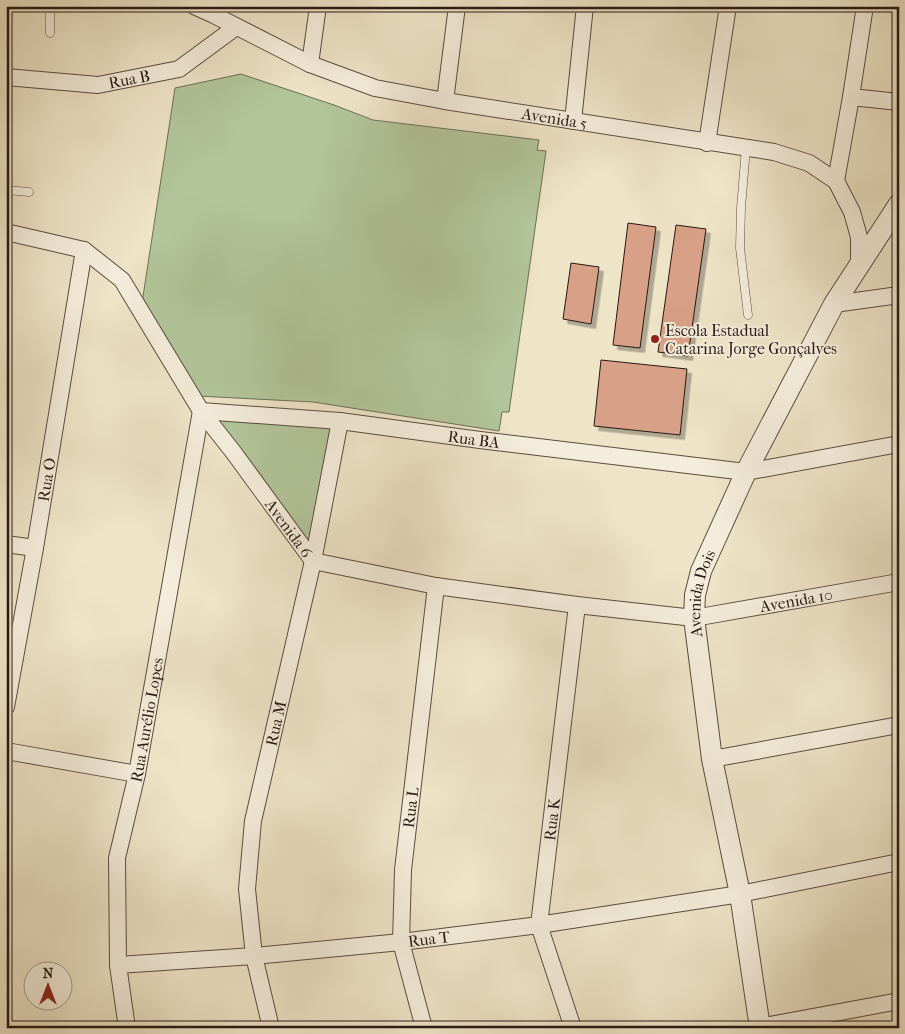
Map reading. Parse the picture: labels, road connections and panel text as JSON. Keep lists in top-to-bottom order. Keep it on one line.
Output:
{"streets":{"street":["Rua B","Avenida 5","Rua BA","Rua O","Avenida 6","Avenida Dois","Avenida 10","Rua Aurélio Lopes","Rua M","Rua L","Rua K","Rua T"]},"crossings":[["Rua B","Avenida 5"],["Avenida 5","Avenida Dois"],["Rua BA","Avenida 6"],["Rua BA","Avenida Dois"],["Rua BA","Rua Aurélio Lopes"],["Rua BA","Rua M"],["Rua O","Avenida 6"],["Avenida 6","Avenida Dois"],["Avenida 6","Avenida 10"],["Avenida 6","Rua Aurélio Lopes"],["Avenida 6","Rua M"],["Avenida 6","Rua L"],["Avenida 6","Rua K"],["Avenida Dois","Avenida 10"],["Avenida Dois","Rua T"],["Rua Aurélio Lopes","Rua T"],["Rua M","Rua T"],["Rua L","Rua T"],["Rua K","Rua T"]],"places":["Escola Estadual Catarina Jorge Gonçalves"],"north":"top"}
